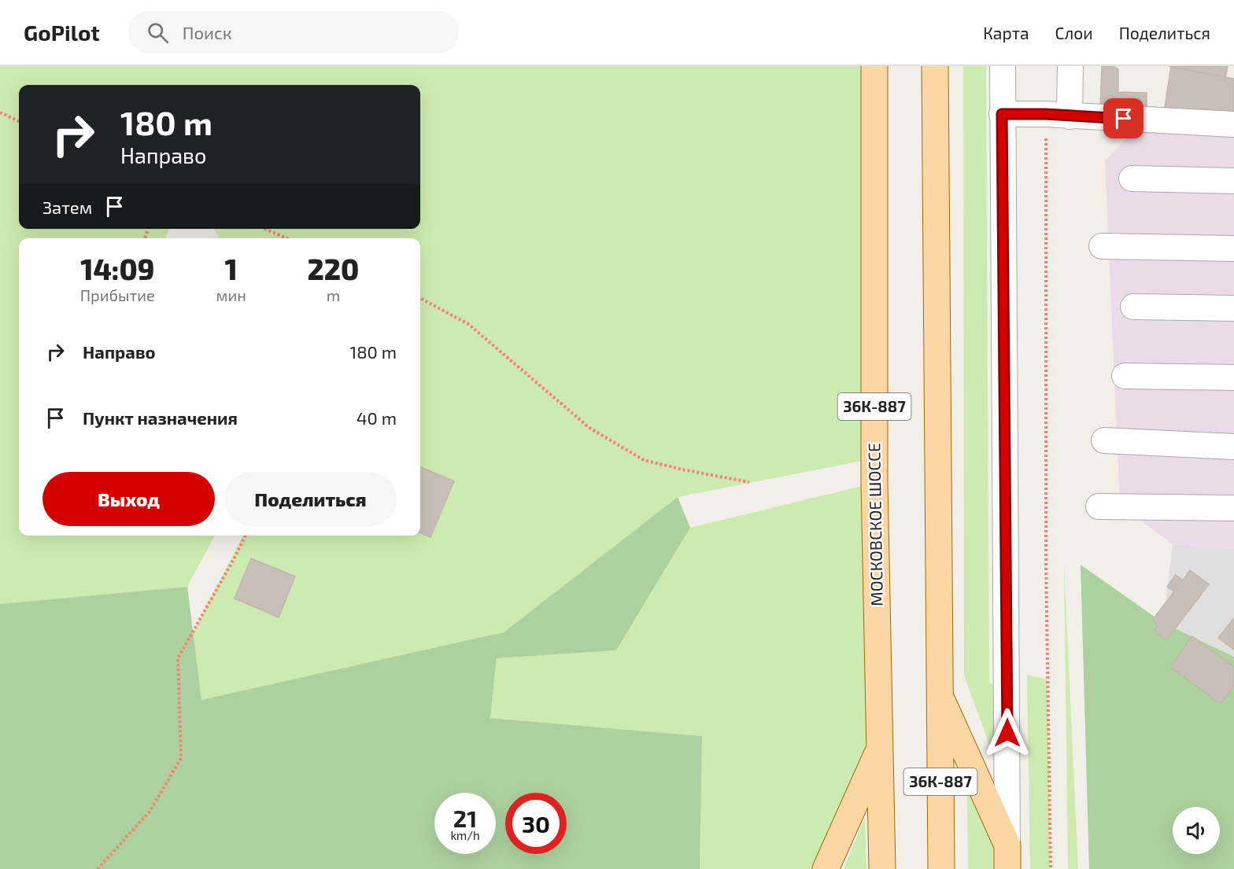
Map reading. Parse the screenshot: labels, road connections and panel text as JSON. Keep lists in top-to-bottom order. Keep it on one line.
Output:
{"streets":{"main road":["36К-887","МОСКОВСКОЕ ШОССЕ"]},"page":{"header":"GoPilot","search":"Поиск","nav":["Карта","Слои","Поделиться"],"turn":["180 m","Направо"],"then":"Затем","eta":["14:09","Прибытие","1","мин","220","m"],"list":[{"name":"Направо","value":"180 m"},{"name":"Пункт назначения","value":"40 m"}],"buttons":["Выход","Поделиться"],"speed":"21 km/h","limit":"30"}}
